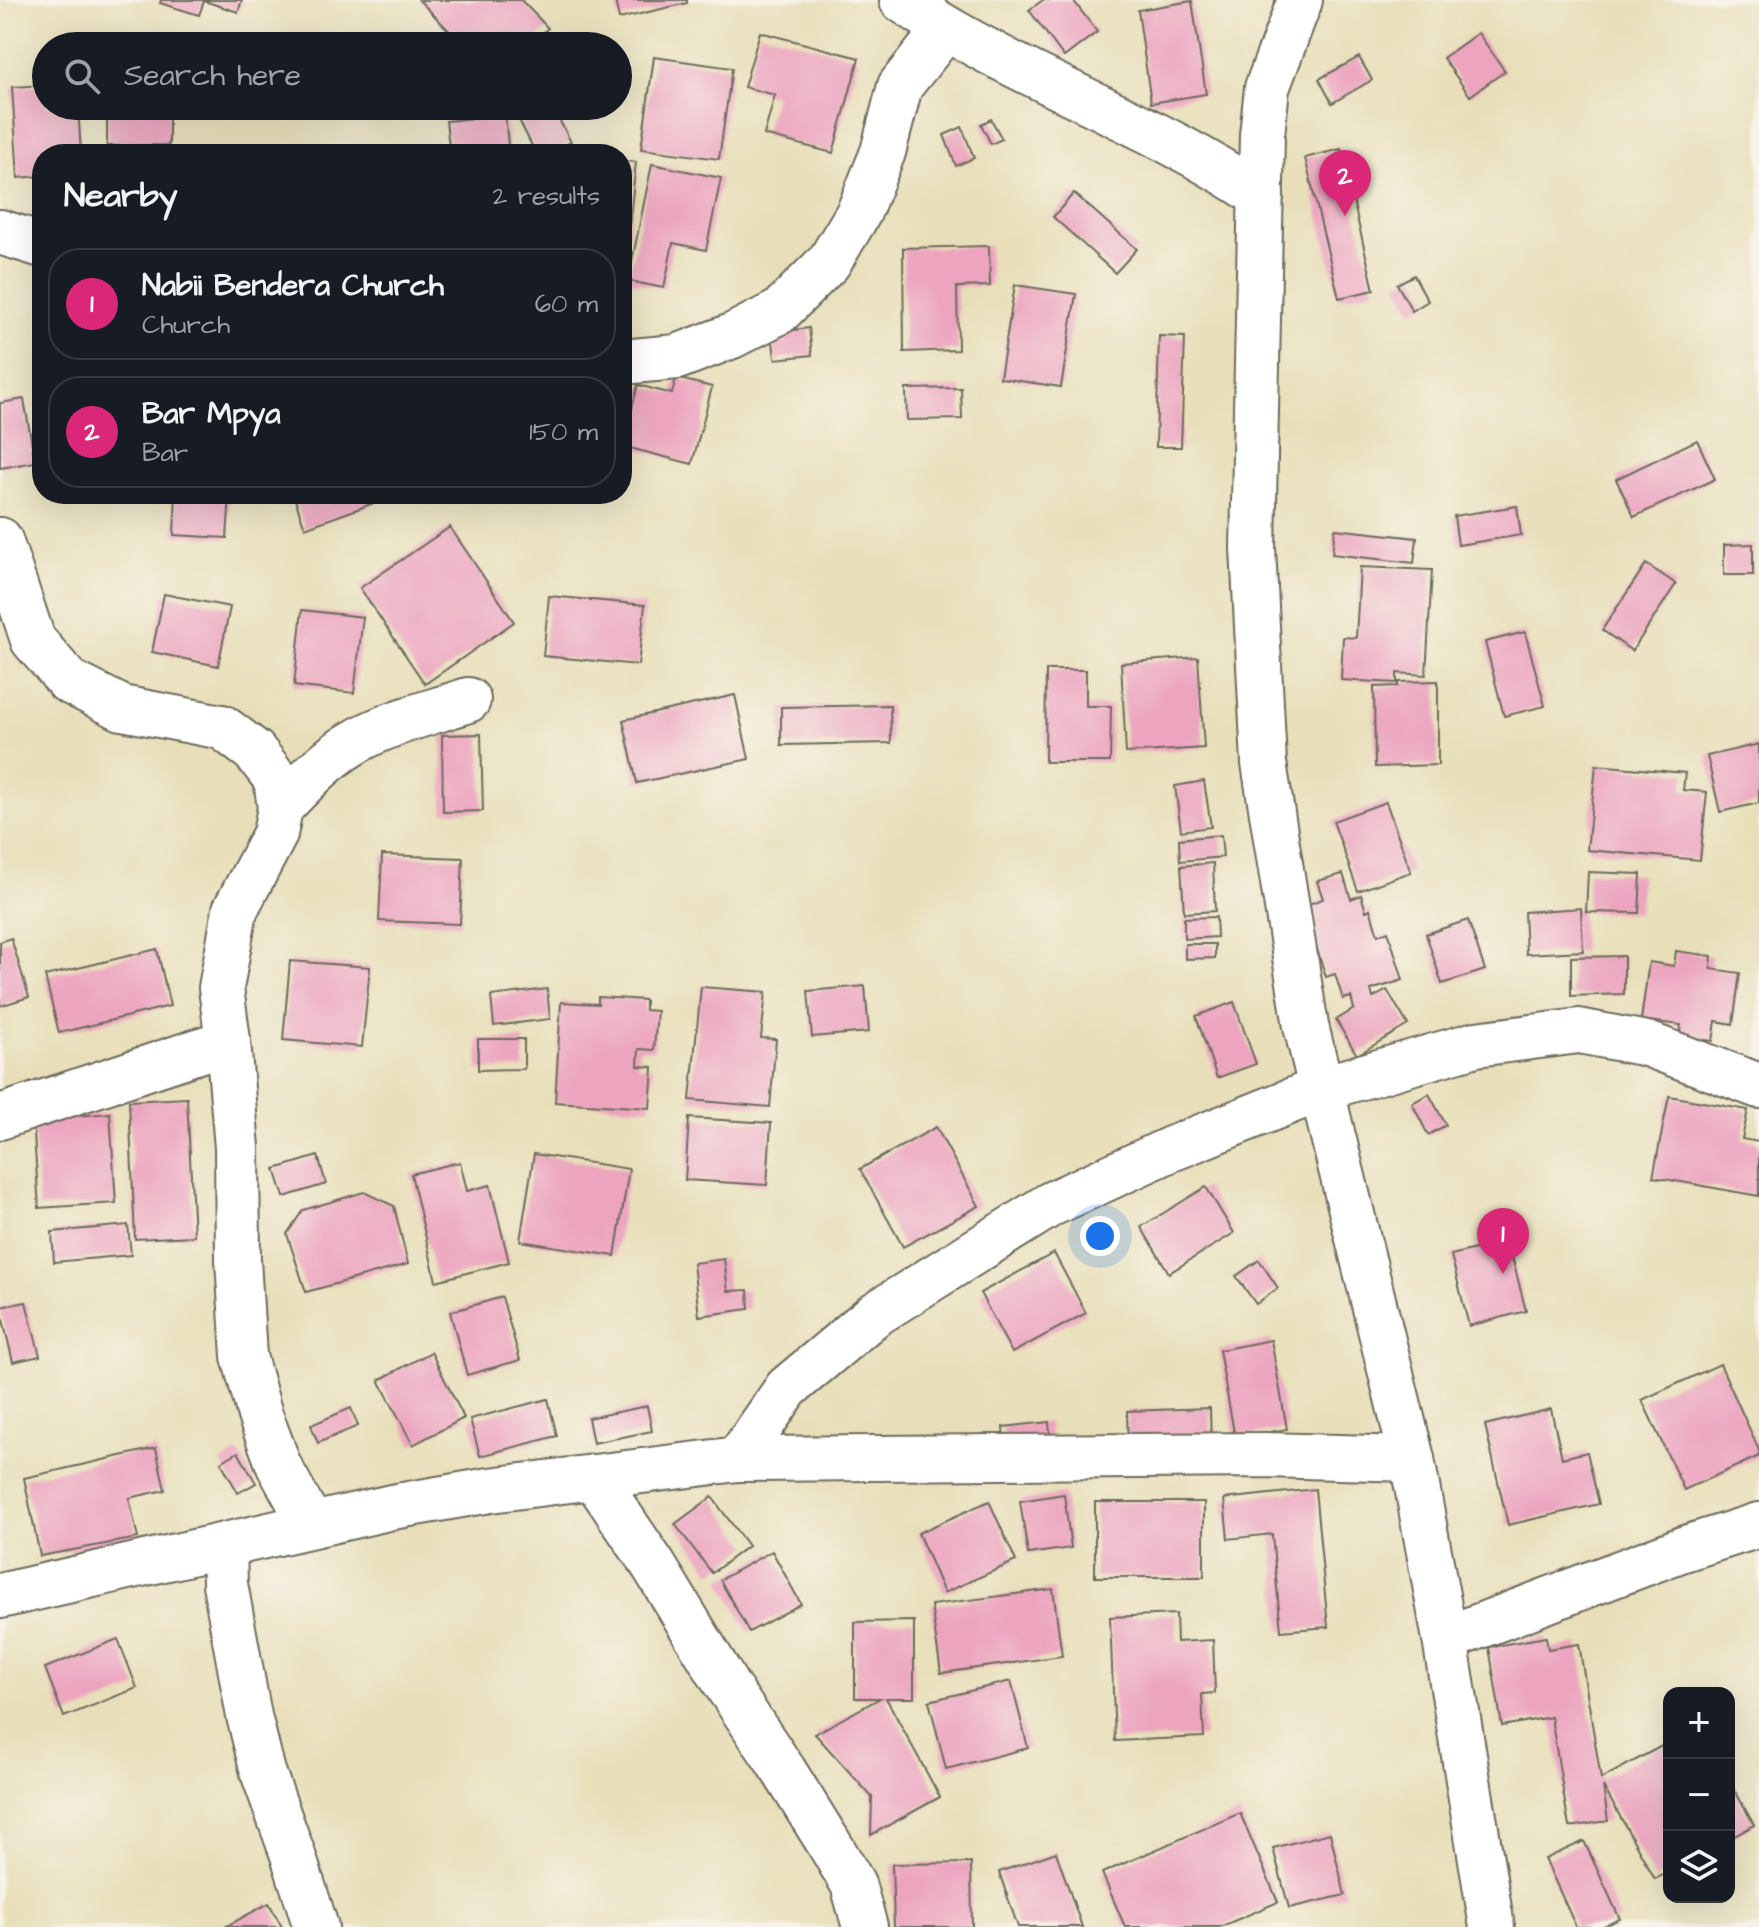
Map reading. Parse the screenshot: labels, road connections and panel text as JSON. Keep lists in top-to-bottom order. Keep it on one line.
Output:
{"page":{"search":"Search here","heading":["Nearby","2 results"],"pins":["2","1"],"list":[{"mark":"1","name":"Nabii Bendera Church","note":"Church","value":"60 m"},{"mark":"2","name":"Bar Mpya","note":"Bar","value":"150 m"}],"map_buttons":["+","−"]}}
